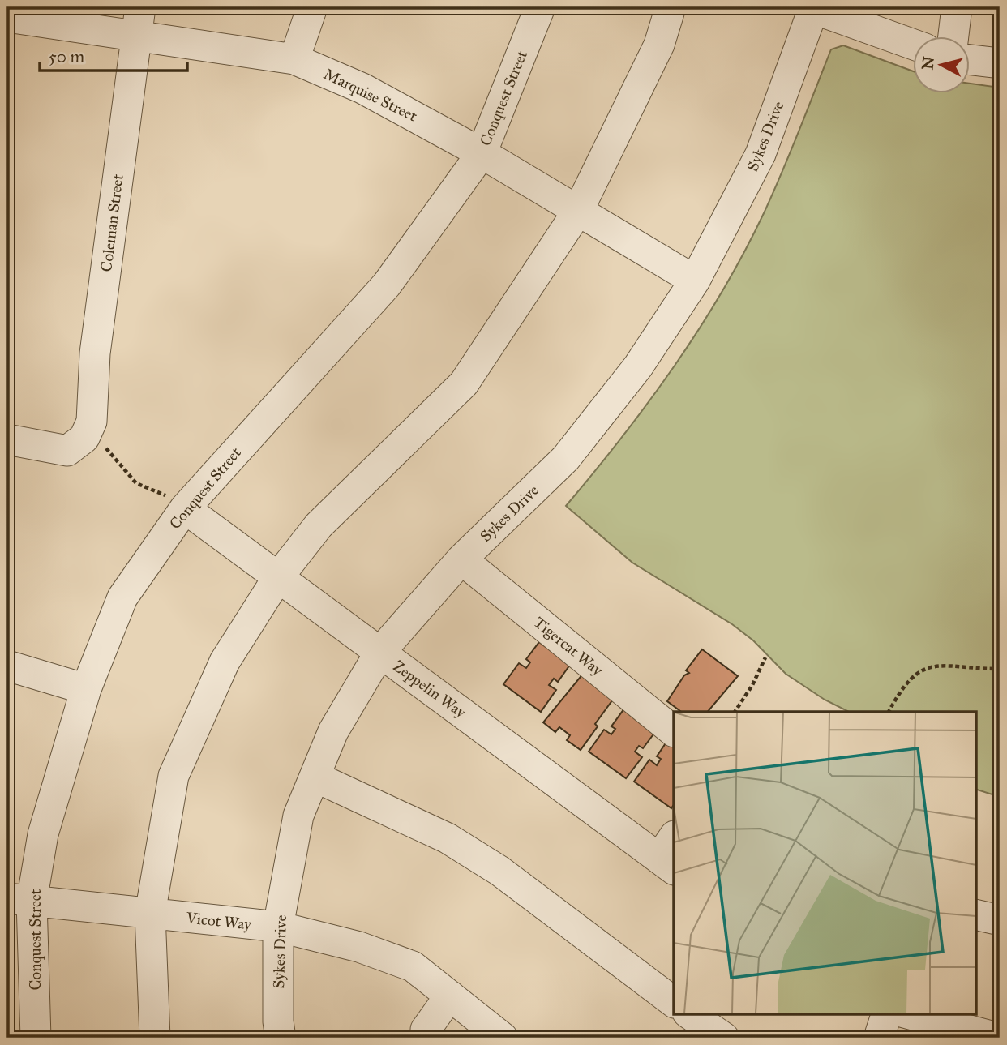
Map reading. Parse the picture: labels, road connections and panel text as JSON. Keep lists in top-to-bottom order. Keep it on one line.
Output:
{"streets":{"street":["Marquise Street","Conquest Street","Sykes Drive","Coleman Street","Tigercat Way","Zeppelin Way","Vicot Way"]},"crossings":[["Marquise Street","Conquest Street"],["Marquise Street","Sykes Drive"],["Marquise Street","Coleman Street"],["Conquest Street","Zeppelin Way"],["Conquest Street","Vicot Way"],["Sykes Drive","Tigercat Way"],["Sykes Drive","Zeppelin Way"],["Sykes Drive","Vicot Way"]],"scale_bar":"50 m","north":"left"}
